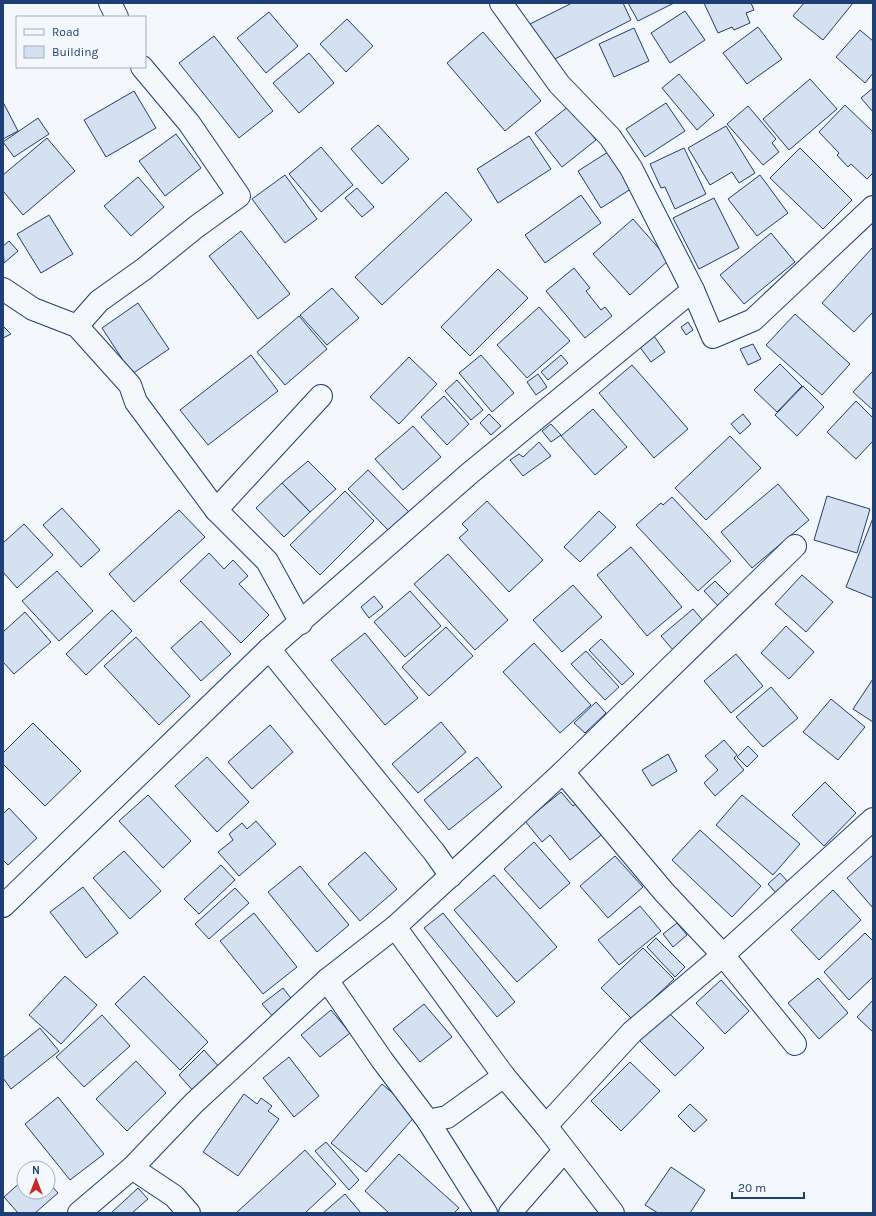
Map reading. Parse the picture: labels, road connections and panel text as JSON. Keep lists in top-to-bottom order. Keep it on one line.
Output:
{"legend":["Road","Building"],"scale_bar":"20 m","north":"top"}
